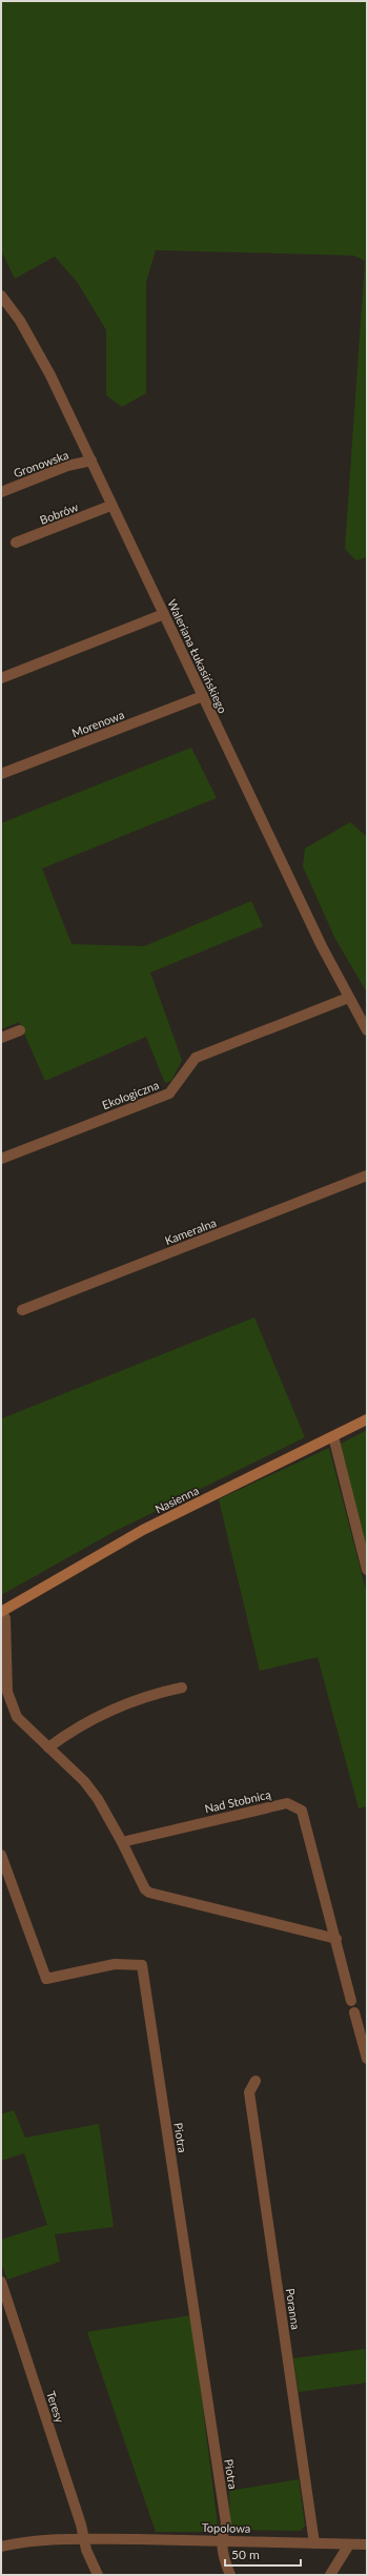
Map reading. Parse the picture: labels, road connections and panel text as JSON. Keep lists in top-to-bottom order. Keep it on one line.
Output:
{"streets":{"street":["Gronowska","Bobrów","Waleriana Łukasińskiego","Morenowa","Ekologiczna","Kameralna","Nasienna","Nad Stobnicą","Piotra","Poranna","Teresy","Topolowa"]},"crossings":[["Gronowska","Waleriana Łukasińskiego"],["Bobrów","Waleriana Łukasińskiego"],["Waleriana Łukasińskiego","Morenowa"],["Waleriana Łukasińskiego","Ekologiczna"],["Piotra","Topolowa"],["Poranna","Topolowa"],["Teresy","Topolowa"]],"scale_bar":"50 m"}
